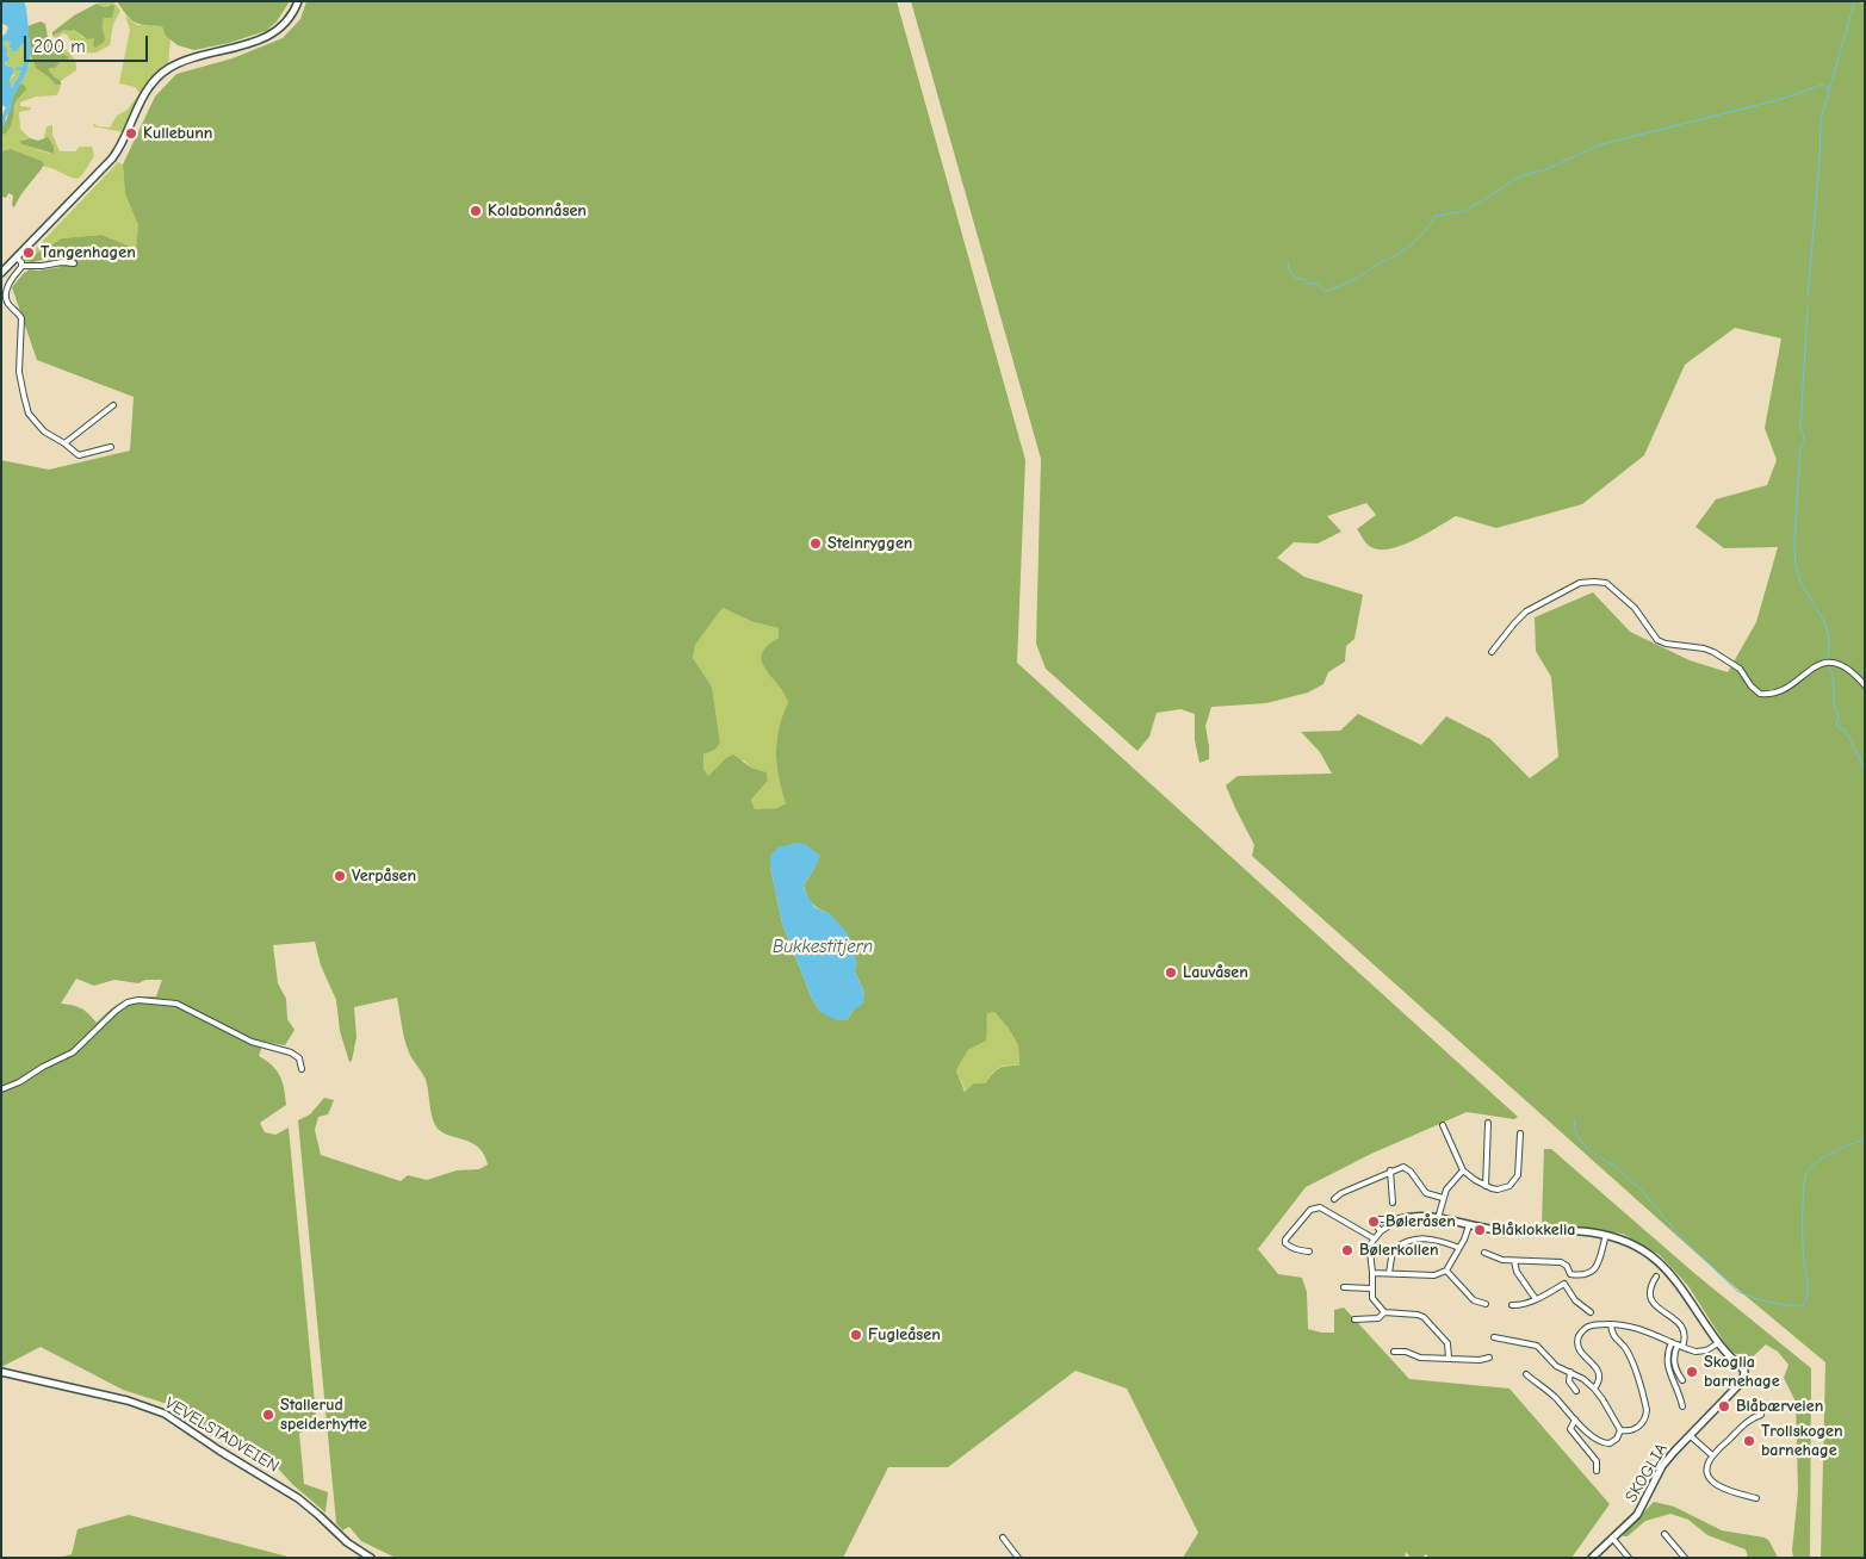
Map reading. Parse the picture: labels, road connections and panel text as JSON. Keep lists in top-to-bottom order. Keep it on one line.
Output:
{"streets":{"main road":["VEVELSTADVEIEN","SKOGLIA"]},"water":["Bukkestitjern"],"places":["Kullebunn","Kolabonnåsen","Tangenhagen","Steinryggen","Verpåsen","Lauvåsen","Bøleråsen","Blåklokkelia","Bølerkollen","Fugleåsen","Skoglia barnehage","Blåbærveien","Stallerud speiderhytte","Trollskogen barnehage"],"scale_bar":"200 m"}
